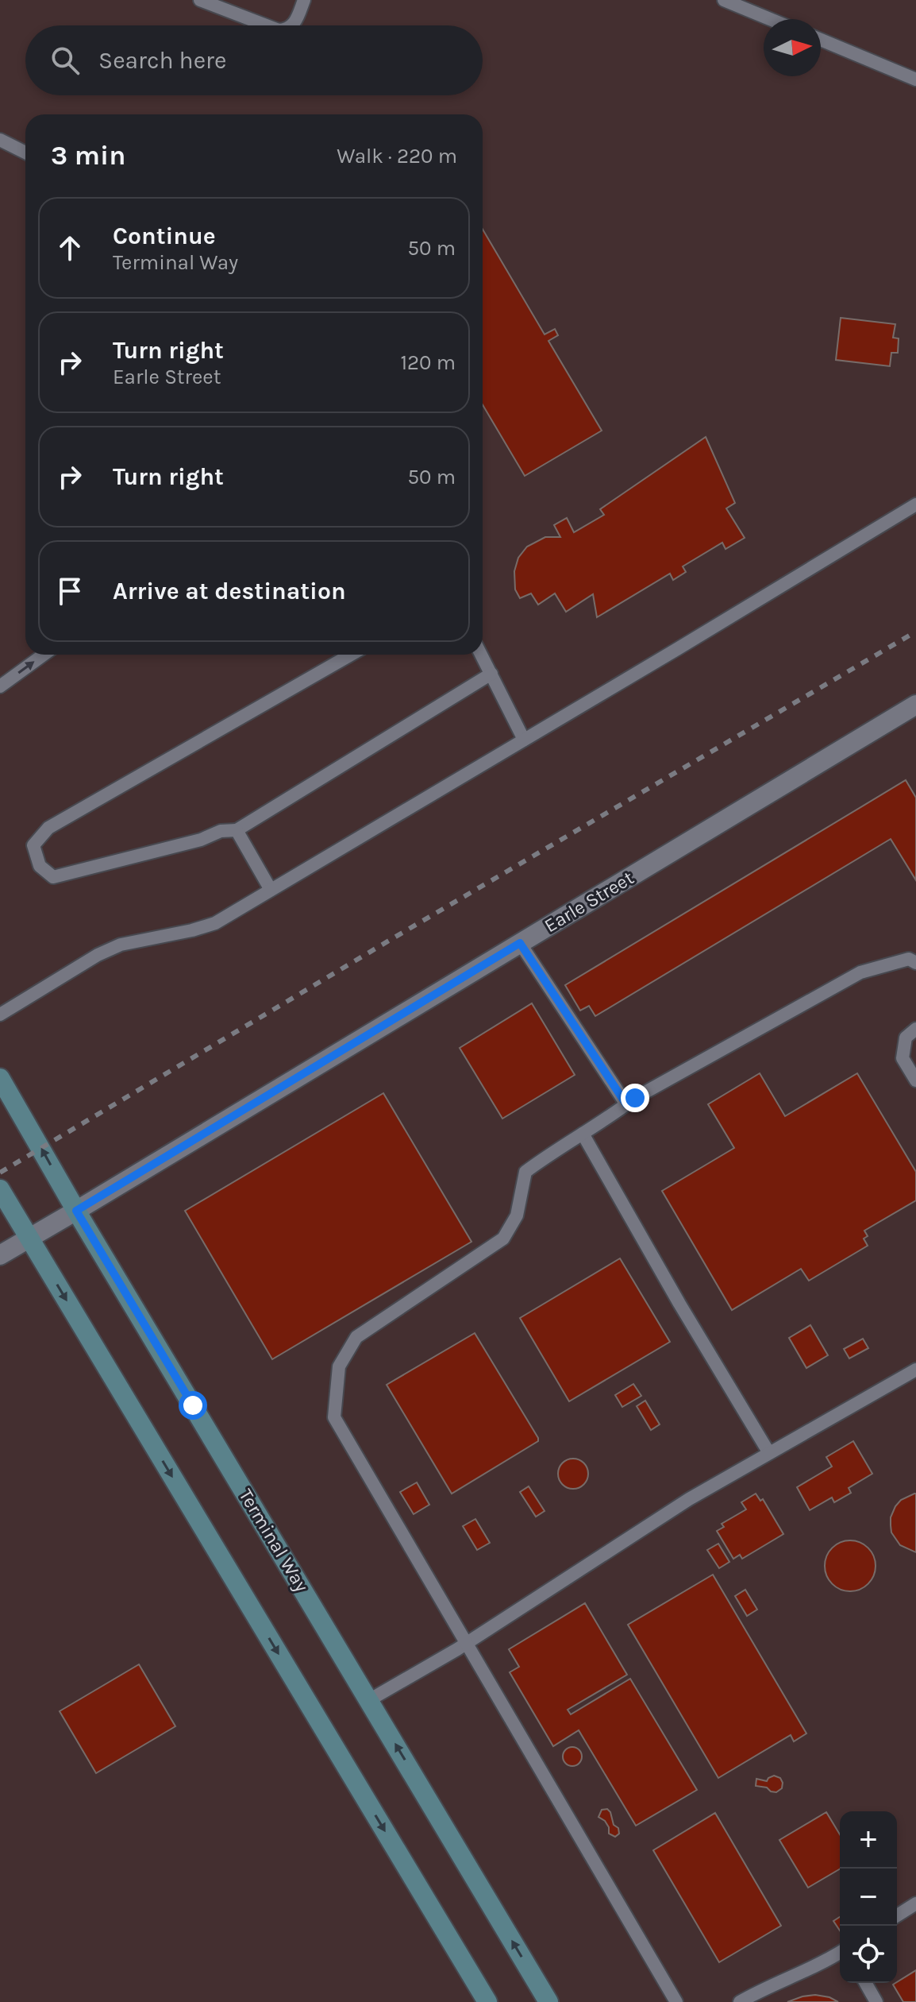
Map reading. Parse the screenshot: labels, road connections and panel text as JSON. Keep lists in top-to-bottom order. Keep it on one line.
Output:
{"streets":{"main road":["Terminal Way"],"street":["Earle Street"]},"crossings":[["Earle Street","Terminal Way"]],"north":"right","page":{"search":"Search here","heading":["3 min","Walk · 220 m"],"list":[["Continue","Terminal Way","50 m"],["Turn right","Earle Street","120 m"],["Turn right","50 m"],"Arrive at destination"],"map_buttons":["+","−"]}}
